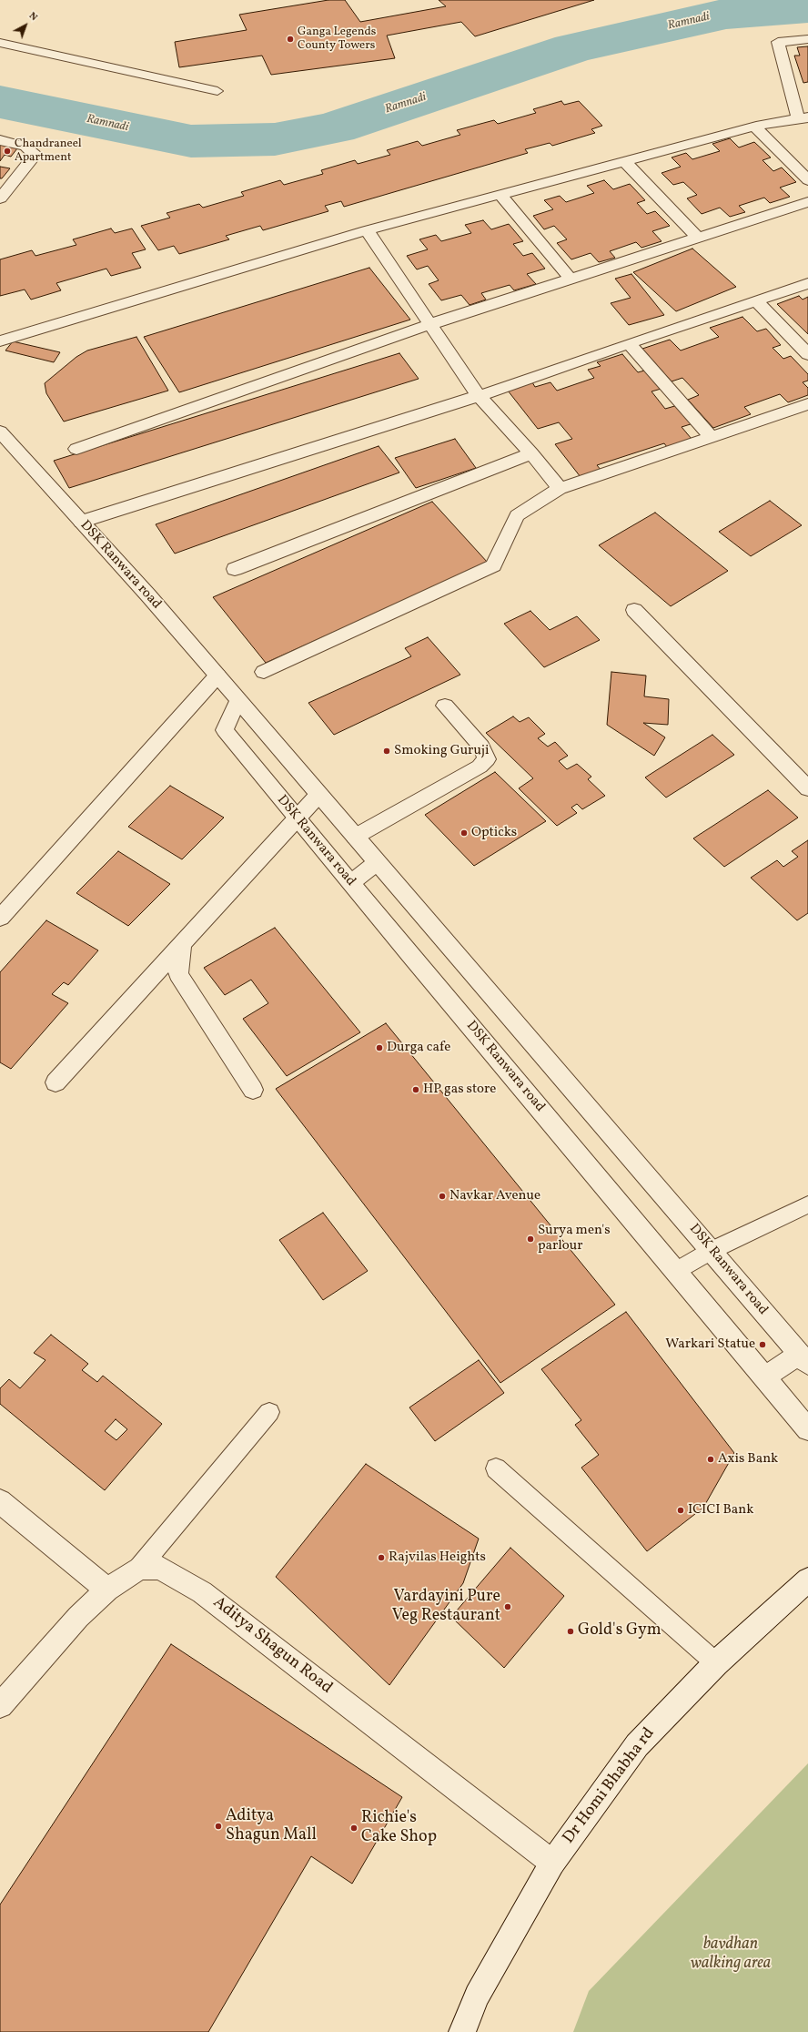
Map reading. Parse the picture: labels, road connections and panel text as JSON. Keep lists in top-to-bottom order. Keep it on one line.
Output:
{"streets":{"street":["DSK Ranwara road","Aditya Shagun Road","Dr Homi Bhabha rd"]},"crossings":[["Aditya Shagun Road","Dr Homi Bhabha rd"]],"water":["Ramnadi"],"parks":["bavdhan walking area"],"places":["Ganga Legends County Towers","Chandraneel Apartment","Smoking Guruji","Opticks","Durga cafe","HP gas store","Navkar Avenue","Surya men's parlour","Warkari Statue","Axis Bank","ICICI Bank","Rajvilas Heights","Vardayini Pure Veg Restaurant","Gold's Gym","Aditya Shagun Mall","Richie's Cake Shop"],"north":"top right"}
